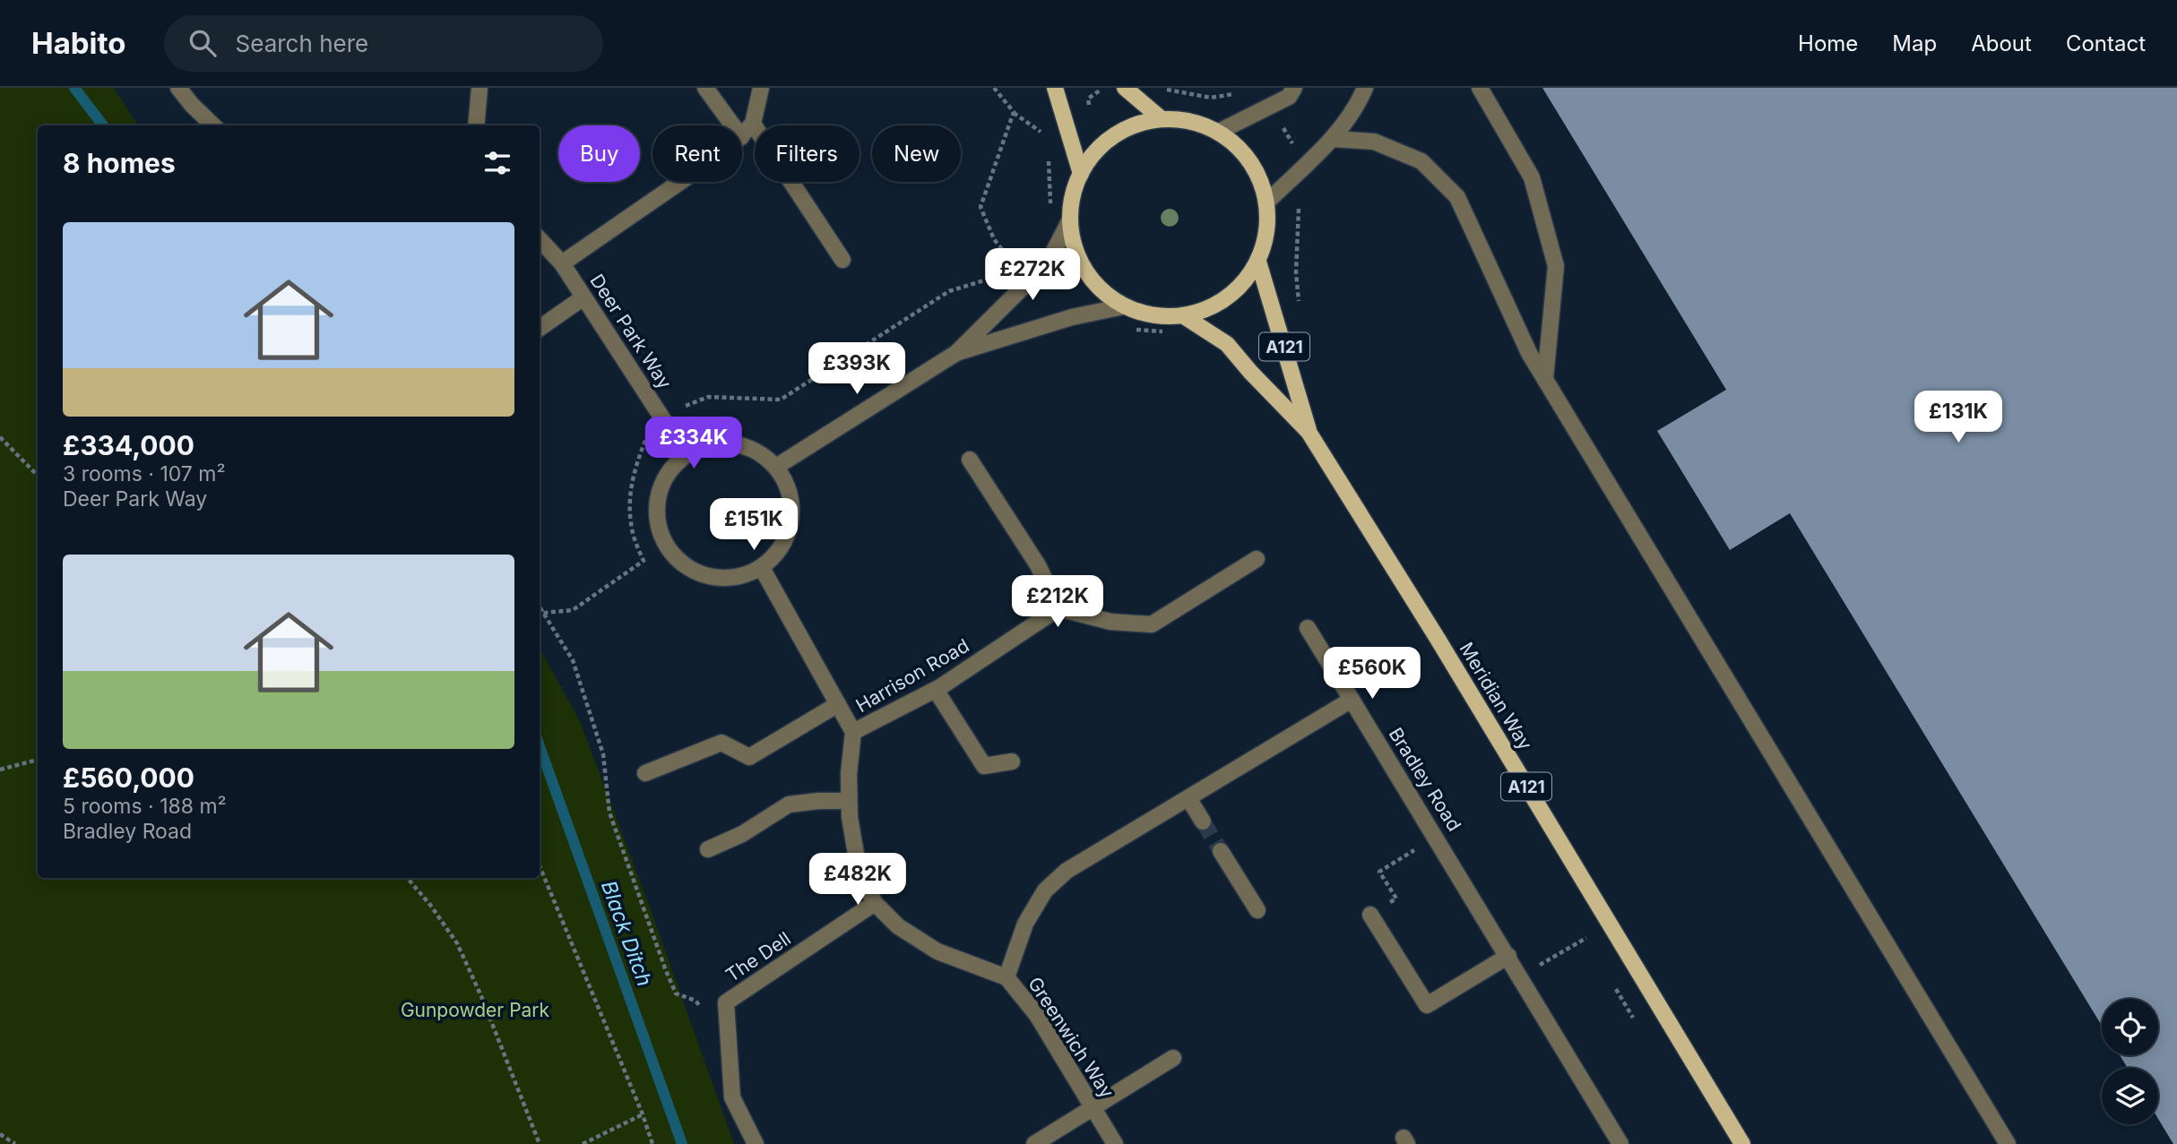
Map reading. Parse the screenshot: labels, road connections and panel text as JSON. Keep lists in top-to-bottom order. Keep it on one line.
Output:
{"streets":{"main road":["A121","Meridian Way"],"street":["Deer Park Way","Harrison Road","Bradley Road","The Dell","Greenwich Way"]},"crossings":[["A121","Meridian Way"],["Harrison Road","Greenwich Way"],["The Dell","Greenwich Way"]],"water":["Black Ditch"],"parks":["Gunpowder Park"],"page":{"header":"Habito","search":"Search here","nav":["Home","Map","About","Contact"],"chip":["Buy","Rent","Filters","New"],"heading":"8 homes","list":[{"name":"£334,000","note":"3 rooms · 107 m² · Deer Park Way"},{"name":"£560,000","note":"5 rooms · 188 m² · Bradley Road"}],"price":["£272K","£393K","£131K","£334K","£151K","£212K","£560K","£482K"]}}
